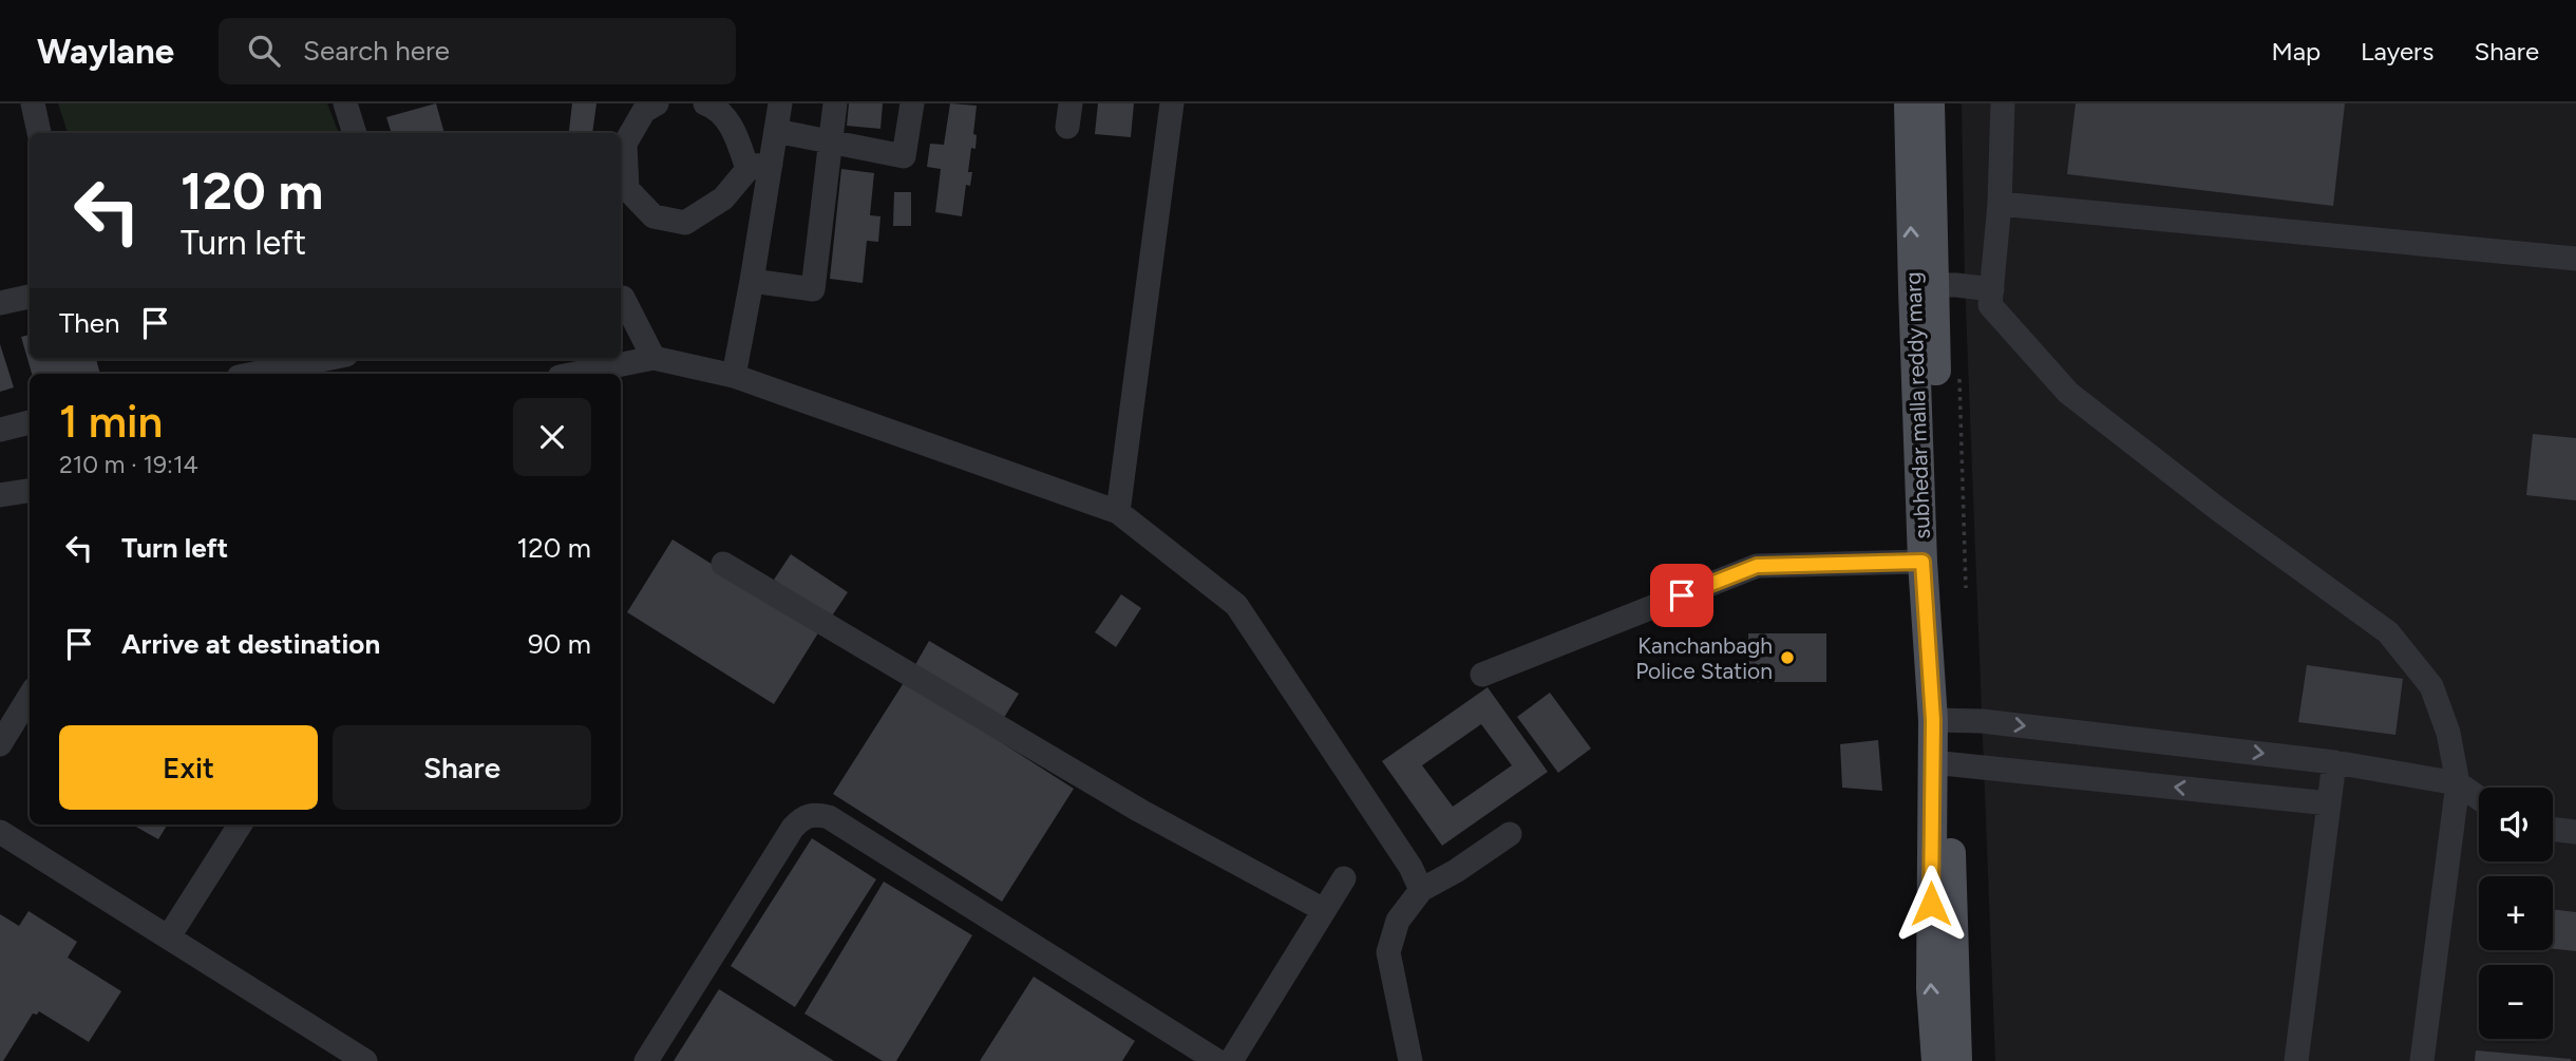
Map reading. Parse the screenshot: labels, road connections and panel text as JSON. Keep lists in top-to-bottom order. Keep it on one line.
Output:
{"streets":{"main road":["subhedar malla reddy marg"]},"places":["Kanchanbagh Police Station"],"page":{"header":"Waylane","search":"Search here","nav":["Map","Layers","Share"],"turn":["120 m","Turn left"],"then":"Then","heading":["1 min","210 m · 19:14"],"list":[{"name":"Turn left","value":"120 m"},{"name":"Arrive at destination","value":"90 m"}],"buttons":["Exit","Share"],"map_buttons":["+","−"]}}
